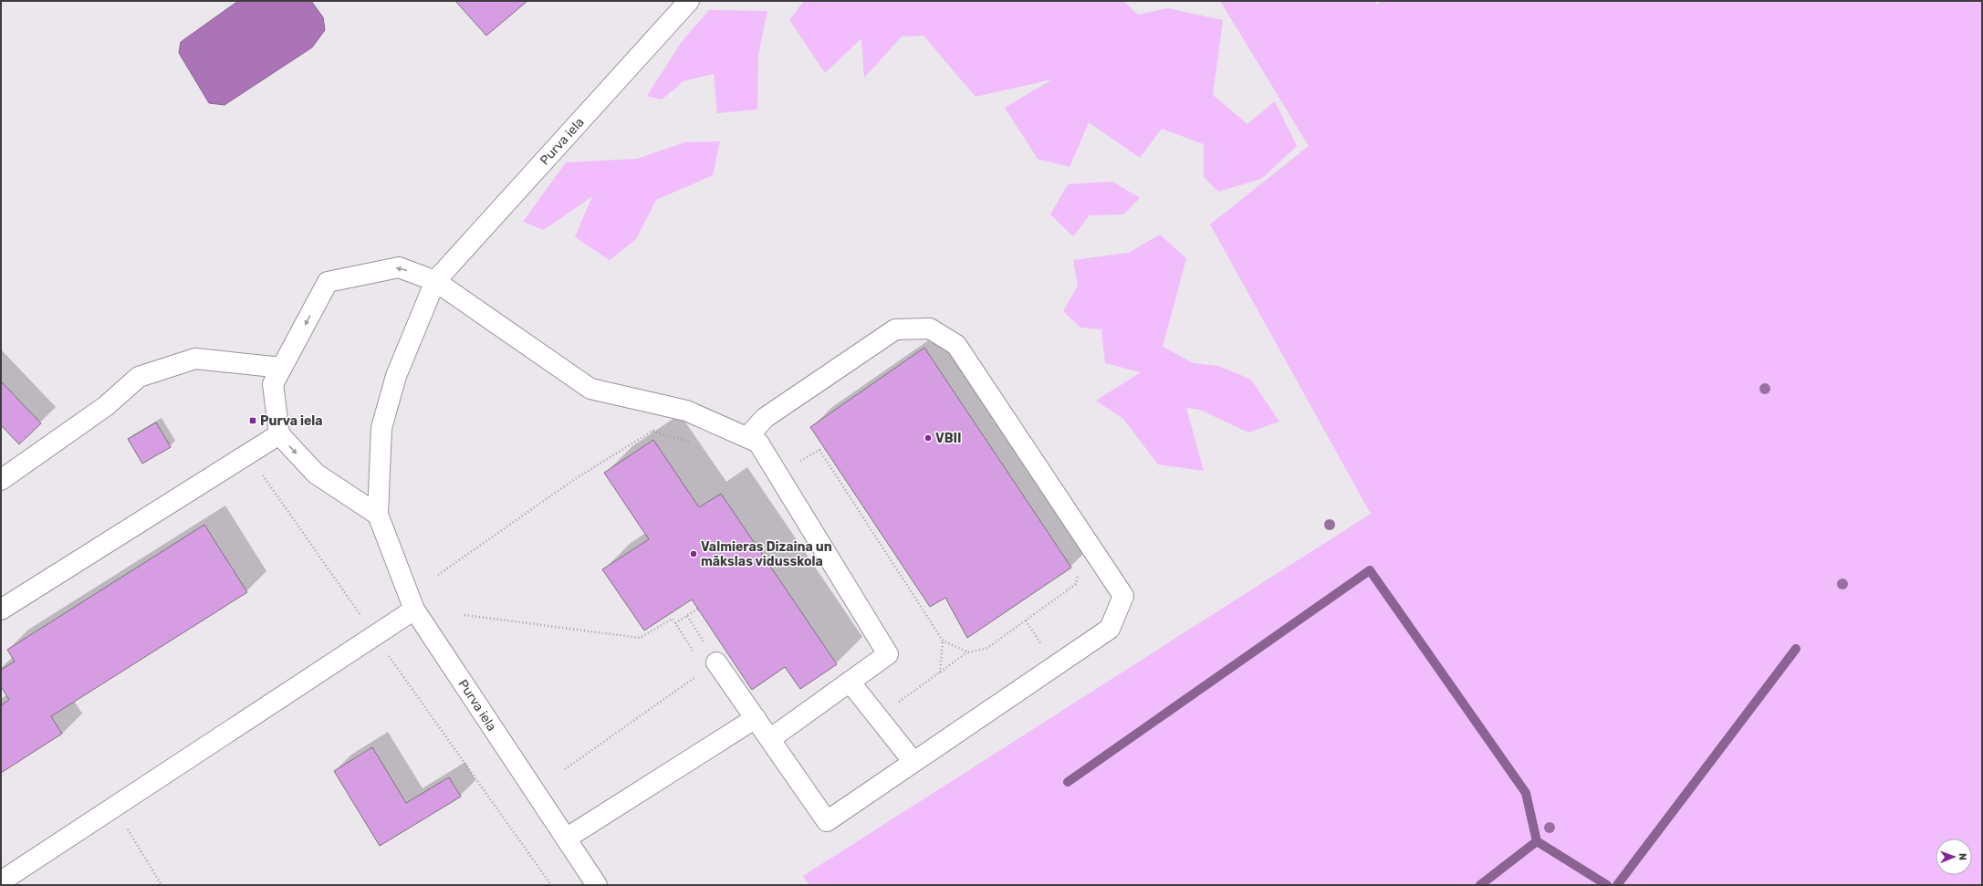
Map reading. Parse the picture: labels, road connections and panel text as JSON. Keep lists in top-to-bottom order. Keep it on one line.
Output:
{"streets":{"street":["Purva iela"]},"places":{"transit":["Purva iela"],"other":["VBII","Valmieras Dizaina un mākslas vidusskola"]},"north":"right"}
